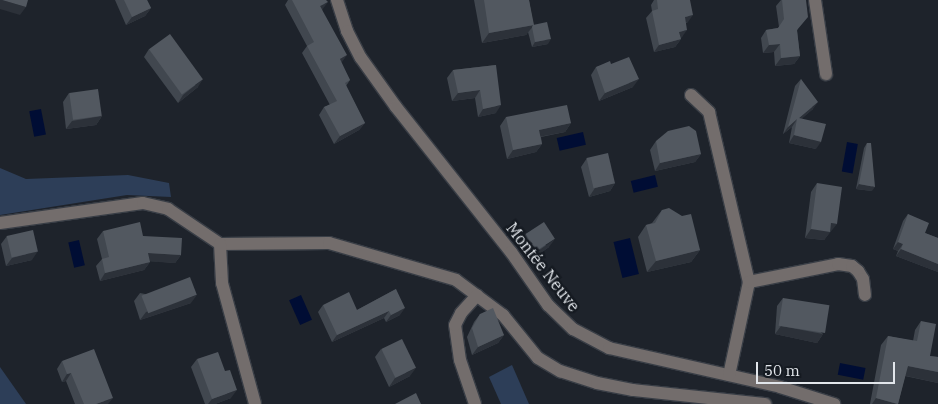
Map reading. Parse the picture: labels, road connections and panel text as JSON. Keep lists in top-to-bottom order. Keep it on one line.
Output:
{"streets":{"street":["Montée Neuve"]},"scale_bar":"50 m"}
